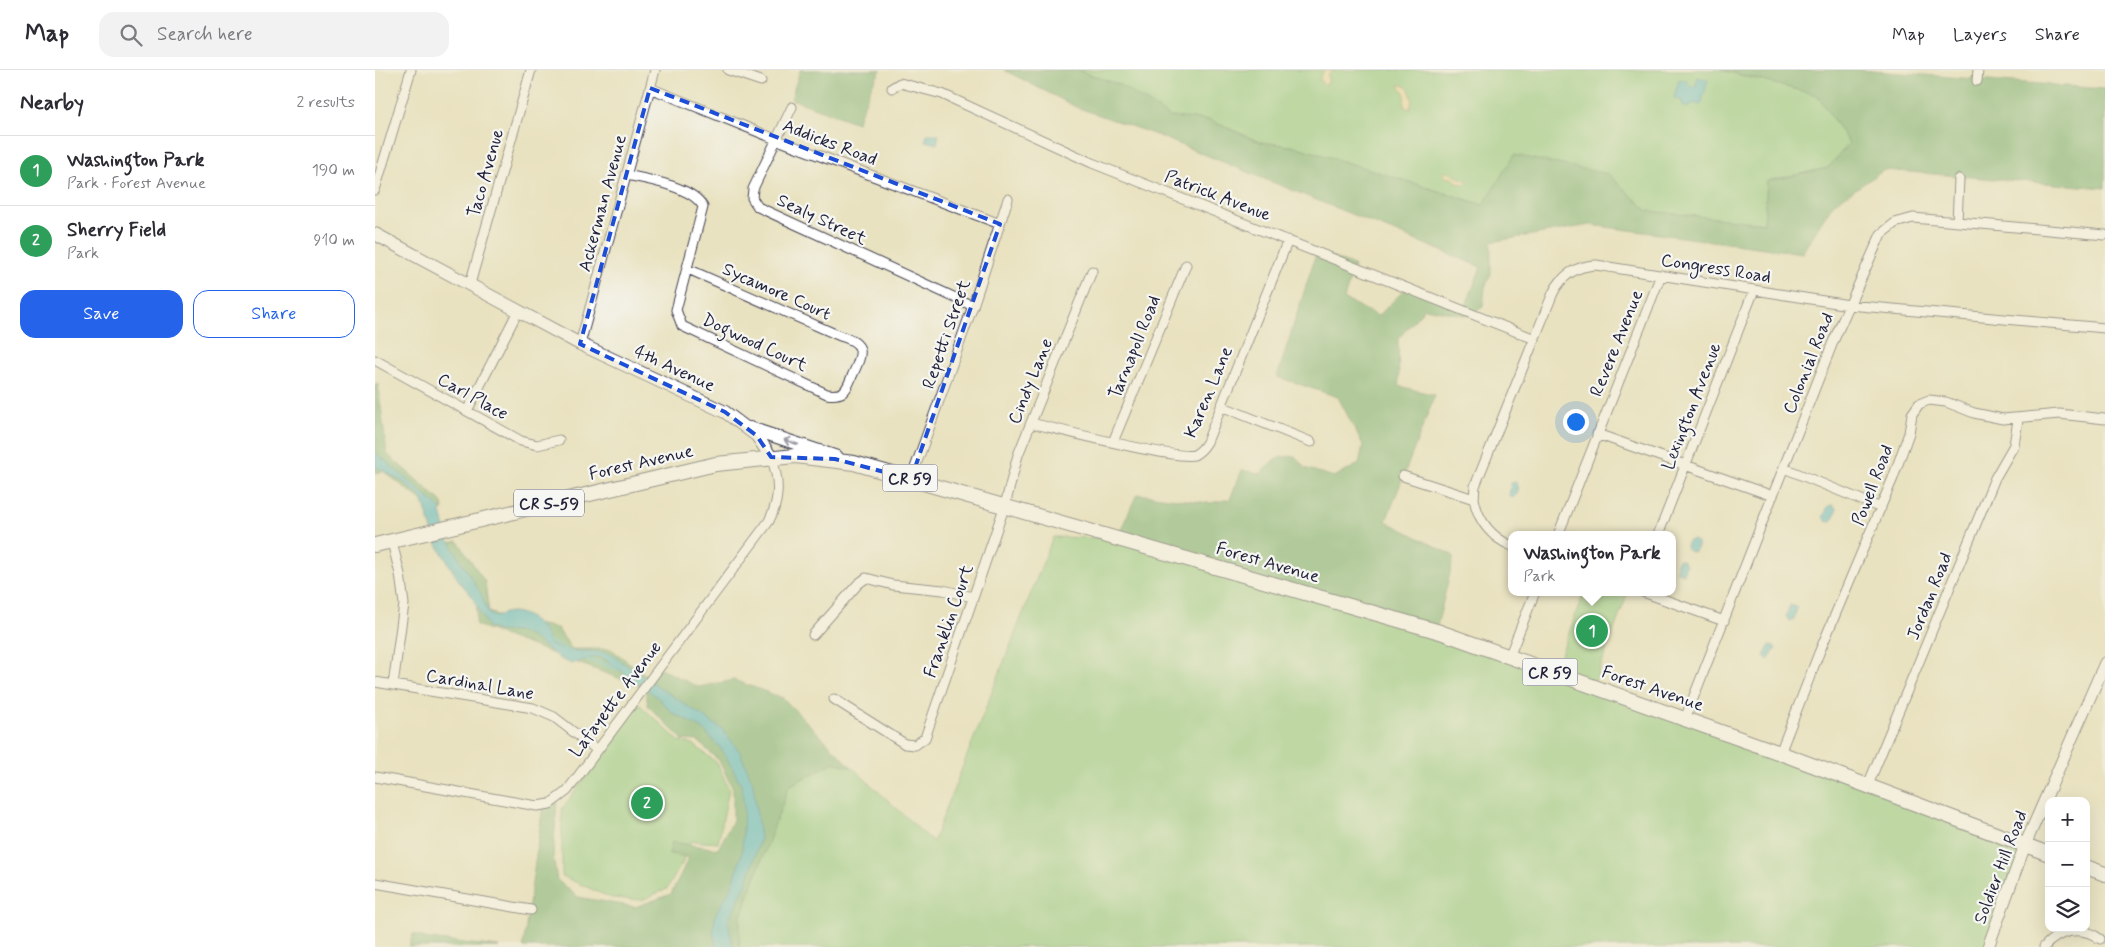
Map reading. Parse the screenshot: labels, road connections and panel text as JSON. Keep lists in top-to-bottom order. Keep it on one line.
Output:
{"streets":{"main road":["4th Avenue","Forest Avenue","CR 59","CR S-59"],"street":["Addicks Road","Taco Avenue","Patrick Avenue","Ackerman Avenue","Sealy Street","Congress Road","Sycamore Court","Repetti Street","Dogwood Court","Revere Avenue","Tarnapoll Road","Colonial Road","Cindy Lane","Karen Lane","Carl Place","Lexington Avenue","Powell Road","Jordan Road","Franklin Court","Cardinal Lane","Lafayette Avenue","Soldier Hill Road"]},"crossings":[["Addicks Road","Ackerman Avenue"],["Addicks Road","Sealy Street"],["Addicks Road","Repetti Street"],["Taco Avenue","4th Avenue"],["Patrick Avenue","Congress Road"],["Patrick Avenue","Karen Lane"],["Ackerman Avenue","Dogwood Court"],["Ackerman Avenue","4th Avenue"],["Sealy Street","Repetti Street"],["Congress Road","Revere Avenue"],["Congress Road","Colonial Road"],["Congress Road","Lexington Avenue"],["Sycamore Court","Dogwood Court"],["Repetti Street","CR 59"],["Tarnapoll Road","Karen Lane"],["Colonial Road","Forest Avenue"],["4th Avenue","Forest Avenue"],["4th Avenue","CR 59"],["4th Avenue","Lafayette Avenue"],["Cindy Lane","Karen Lane"],["Cindy Lane","Forest Avenue"],["Cindy Lane","CR 59"],["Cindy Lane","Franklin Court"],["Forest Avenue","CR 59"],["Forest Avenue","Powell Road"],["Forest Avenue","Jordan Road"],["Forest Avenue","Franklin Court"],["Forest Avenue","Lafayette Avenue"],["Forest Avenue","Soldier Hill Road"],["CR 59","Franklin Court"],["CR 59","Lafayette Avenue"],["Powell Road","Jordan Road"],["Cardinal Lane","Lafayette Avenue"]],"page":{"header":"Map","search":"Search here","nav":["Map","Layers","Share"],"heading":["Nearby","2 results"],"list":[{"mark":"1","name":"Washington Park","note":"Park · Forest Avenue","value":"190 m"},{"mark":"2","name":"Sherry Field","note":"Park","value":"910 m"}],"buttons":["Save","Share"],"popup":["Washington Park","Park"],"pins":["1","2"],"map_buttons":["+","−"]}}
